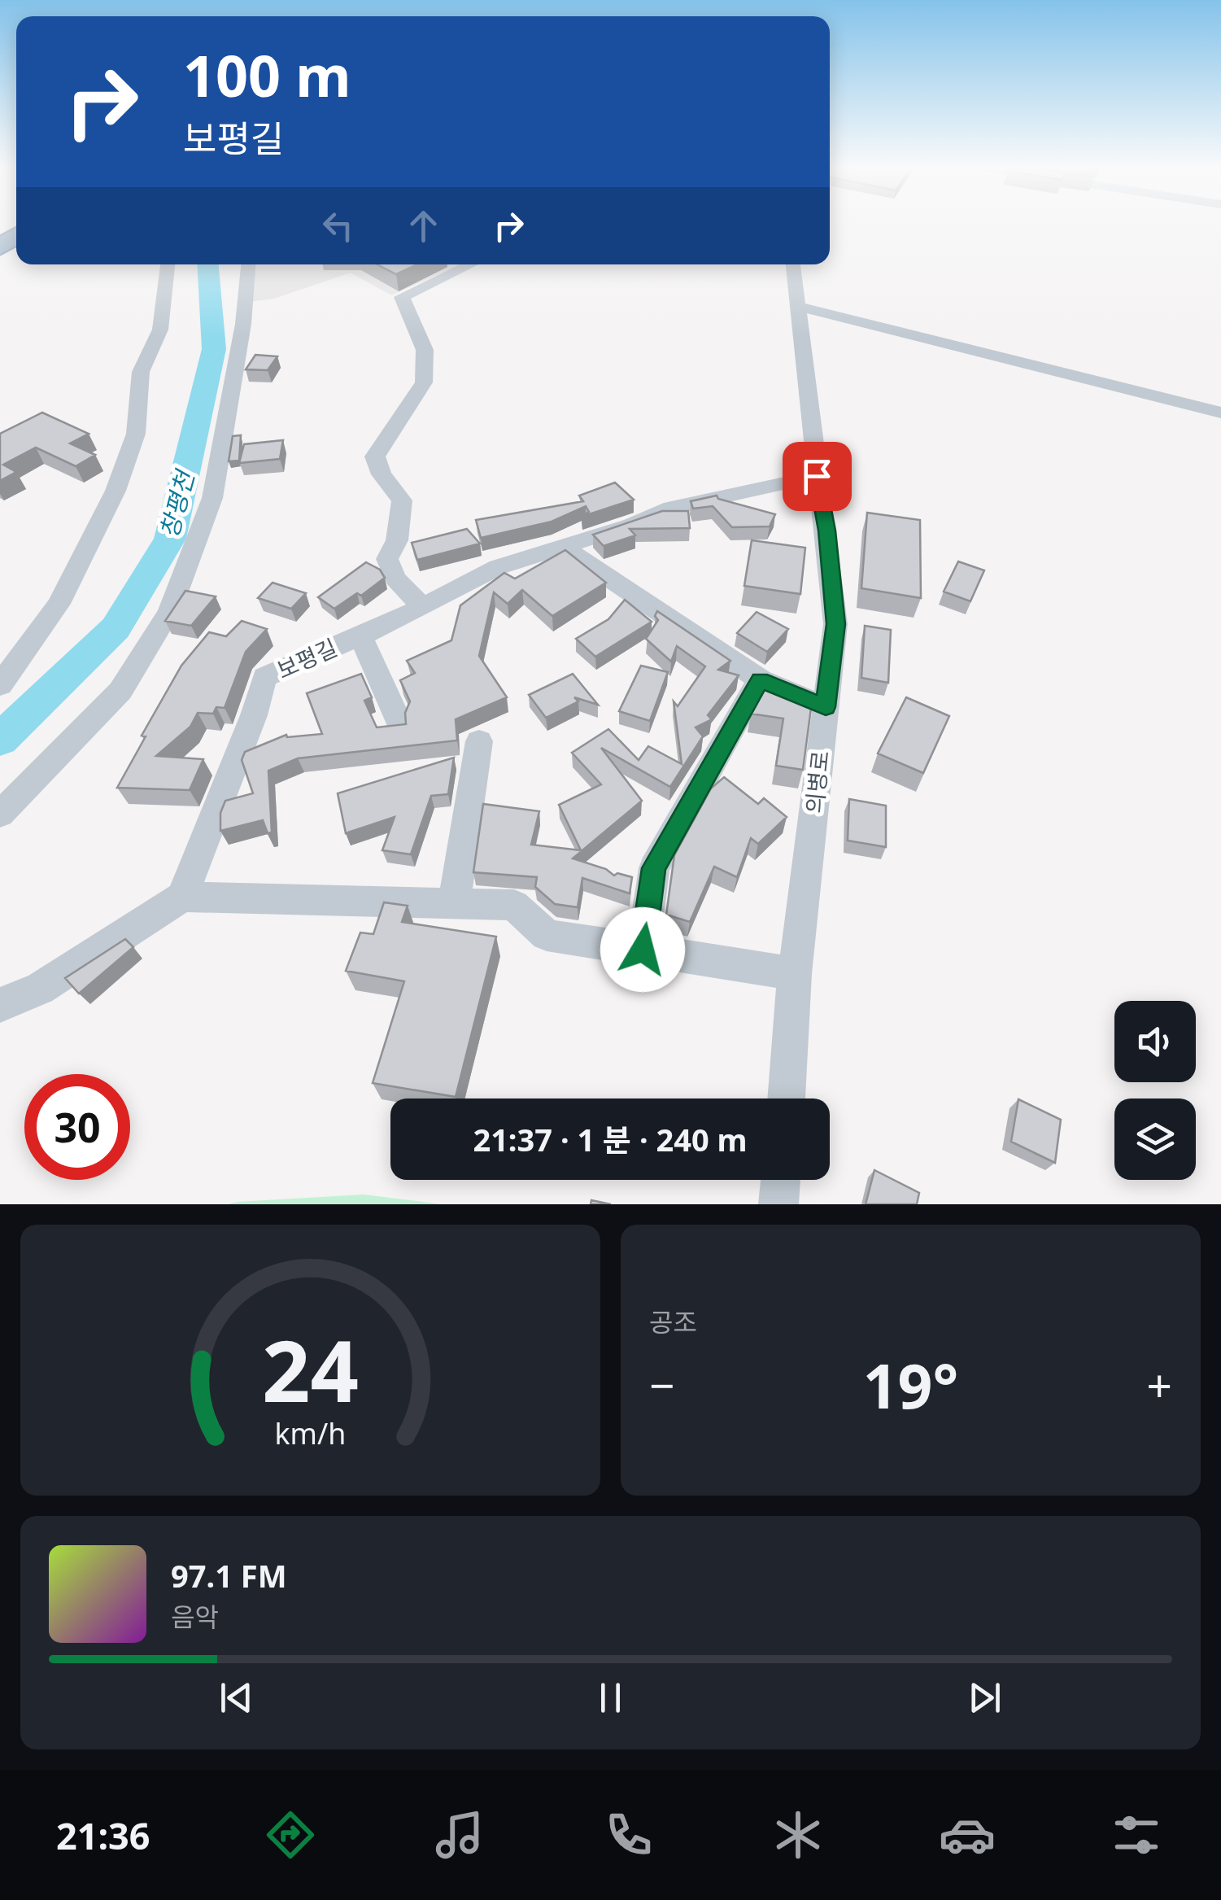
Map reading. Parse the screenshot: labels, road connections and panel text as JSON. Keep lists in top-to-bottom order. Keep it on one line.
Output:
{"streets":{"street":["보평길","의병로"]},"crossings":[["보평길","의병로"]],"water":["창평천"],"page":{"turn":["100 m","보평길"],"limit":"30","trip":"21:37 · 1 분 · 240 m","tile":"공조","heat":["−","19°","+"],"song":["97.1 FM","음악"],"tabs":"21:36","gauge":["24","km/h"]}}
